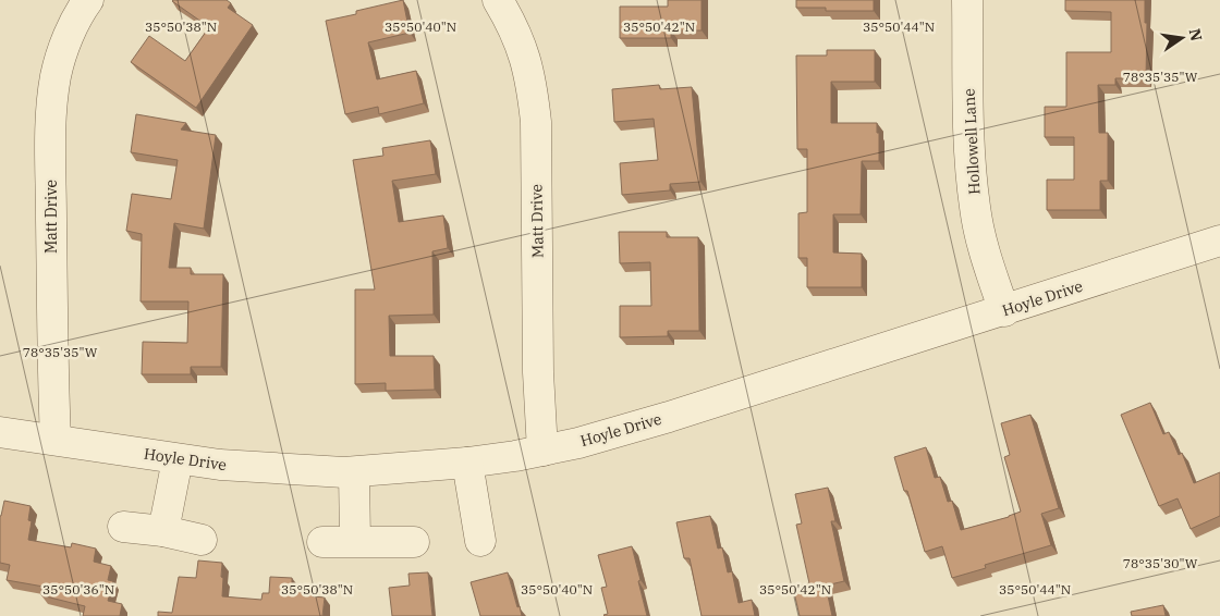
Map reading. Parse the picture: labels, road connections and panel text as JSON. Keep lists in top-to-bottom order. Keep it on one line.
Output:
{"streets":{"street":["Hollowell Lane","Matt Drive","Hoyle Drive"]},"crossings":[["Hollowell Lane","Hoyle Drive"],["Matt Drive","Hoyle Drive"]],"north":"right","coordinates":["35°50'38\"N","35°50'40\"N","35°50'42\"N","35°50'44\"N","78°35'35\"W","78°35'30\"W","35°50'36\"N"]}
